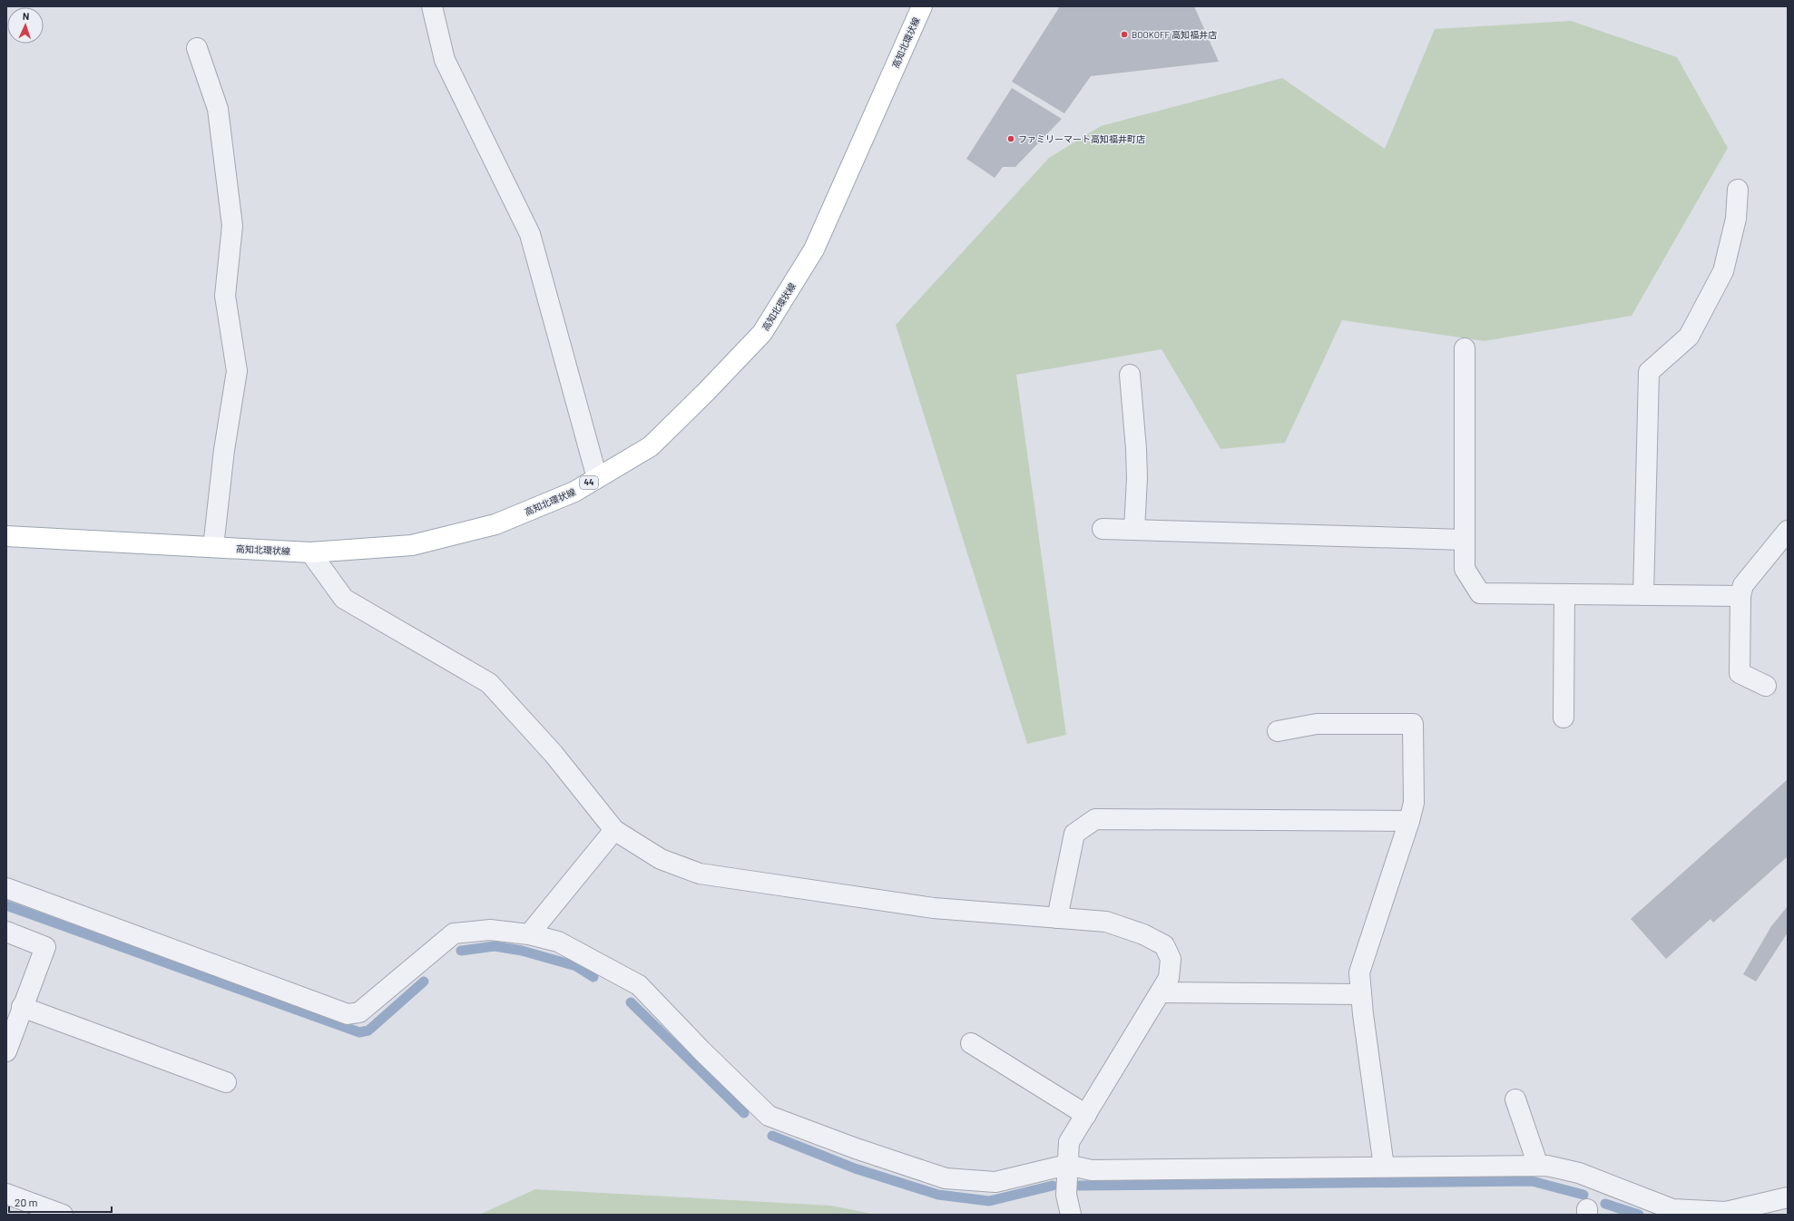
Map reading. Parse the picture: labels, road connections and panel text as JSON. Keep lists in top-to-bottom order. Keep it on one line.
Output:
{"streets":{"main road":["高知北環状線","44"]},"places":["BOOKOFF 高知福井店","ファミリーマート高知福井町店"],"scale_bar":"20 m","north":"top"}
